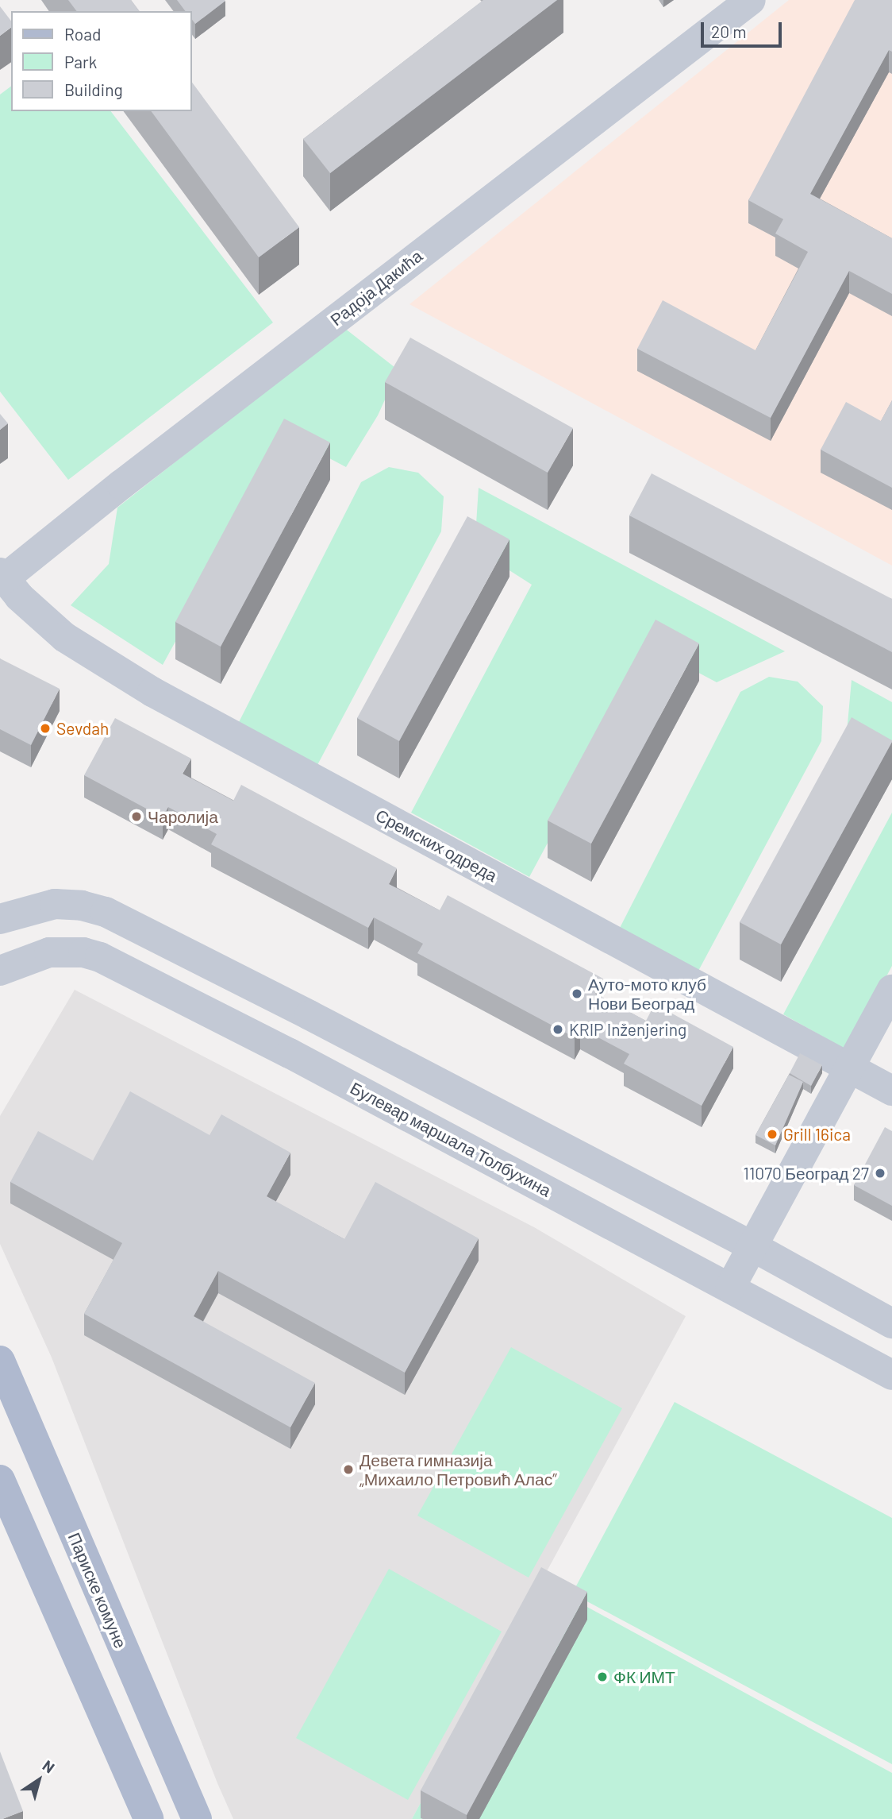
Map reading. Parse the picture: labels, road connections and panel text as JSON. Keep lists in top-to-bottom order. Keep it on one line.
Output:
{"streets":{"main road":["Париске комуне"],"street":["Радоја Дакића","Сремских одреда","Булевар маршала Толбухина"]},"crossings":[["Радоја Дакића","Сремских одреда"]],"places":["Sevdah","Чаролија","Ауто-мото клуб Нови Београд","KRIP Inženjering","Grill 16ica","11070 Београд 27","Девета гимназија „Михаило Петровић Алас”","ФК ИМТ"],"legend":["Road","Park","Building"],"scale_bar":"20 m","north":"top right"}
